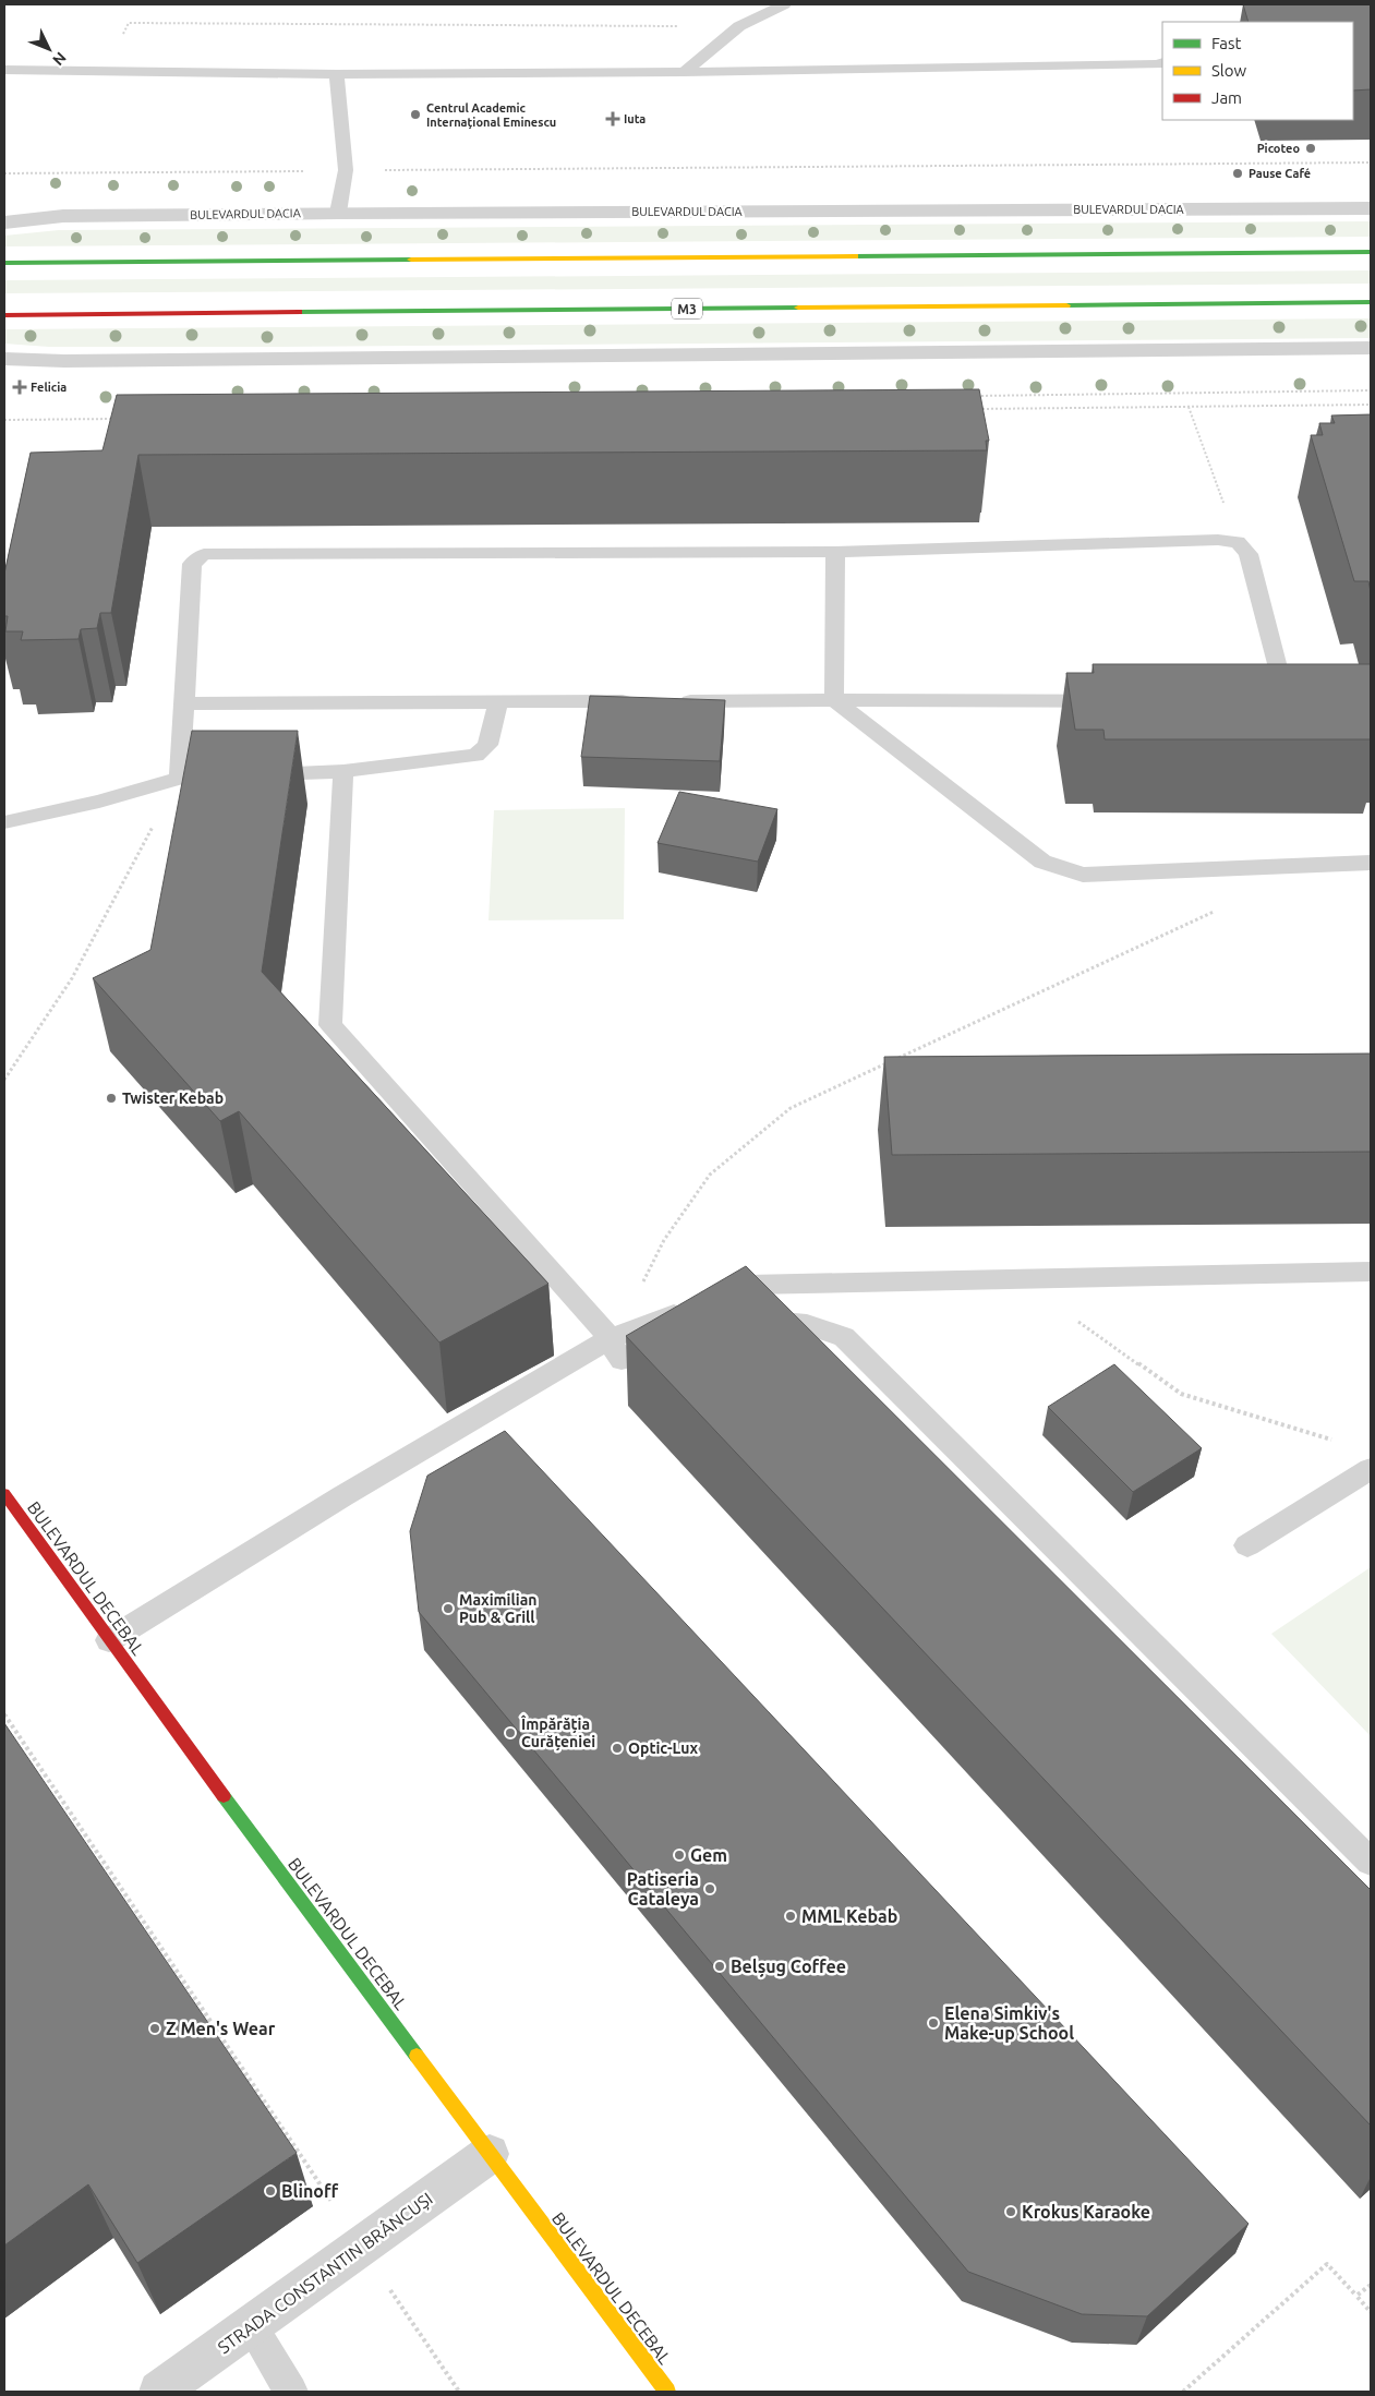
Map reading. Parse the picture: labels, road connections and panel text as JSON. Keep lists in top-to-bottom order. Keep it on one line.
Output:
{"streets":{"main road":["M3","BULEVARDUL DECEBAL"],"street":["BULEVARDUL DACIA","STRADA CONSTANTIN BRÂNCUȘI"]},"crossings":[["BULEVARDUL DECEBAL","STRADA CONSTANTIN BRÂNCUȘI"]],"places":{"other":["Centrul Academic Internațional Eminescu","Picoteo","Pause Café","Twister Kebab","Maximilian Pub & Grill","Împărăția Curățeniei","Optic-Lux","Gem","Patiseria Cataleya","MML Kebab","Belșug Coffee","Elena Simkiv's Make-up School","Z Men's Wear","Blinoff","Krokus Karaoke"],"health":["Iuta","Felicia"]},"legend":["Fast","Slow","Jam"],"north":"bottom right"}
